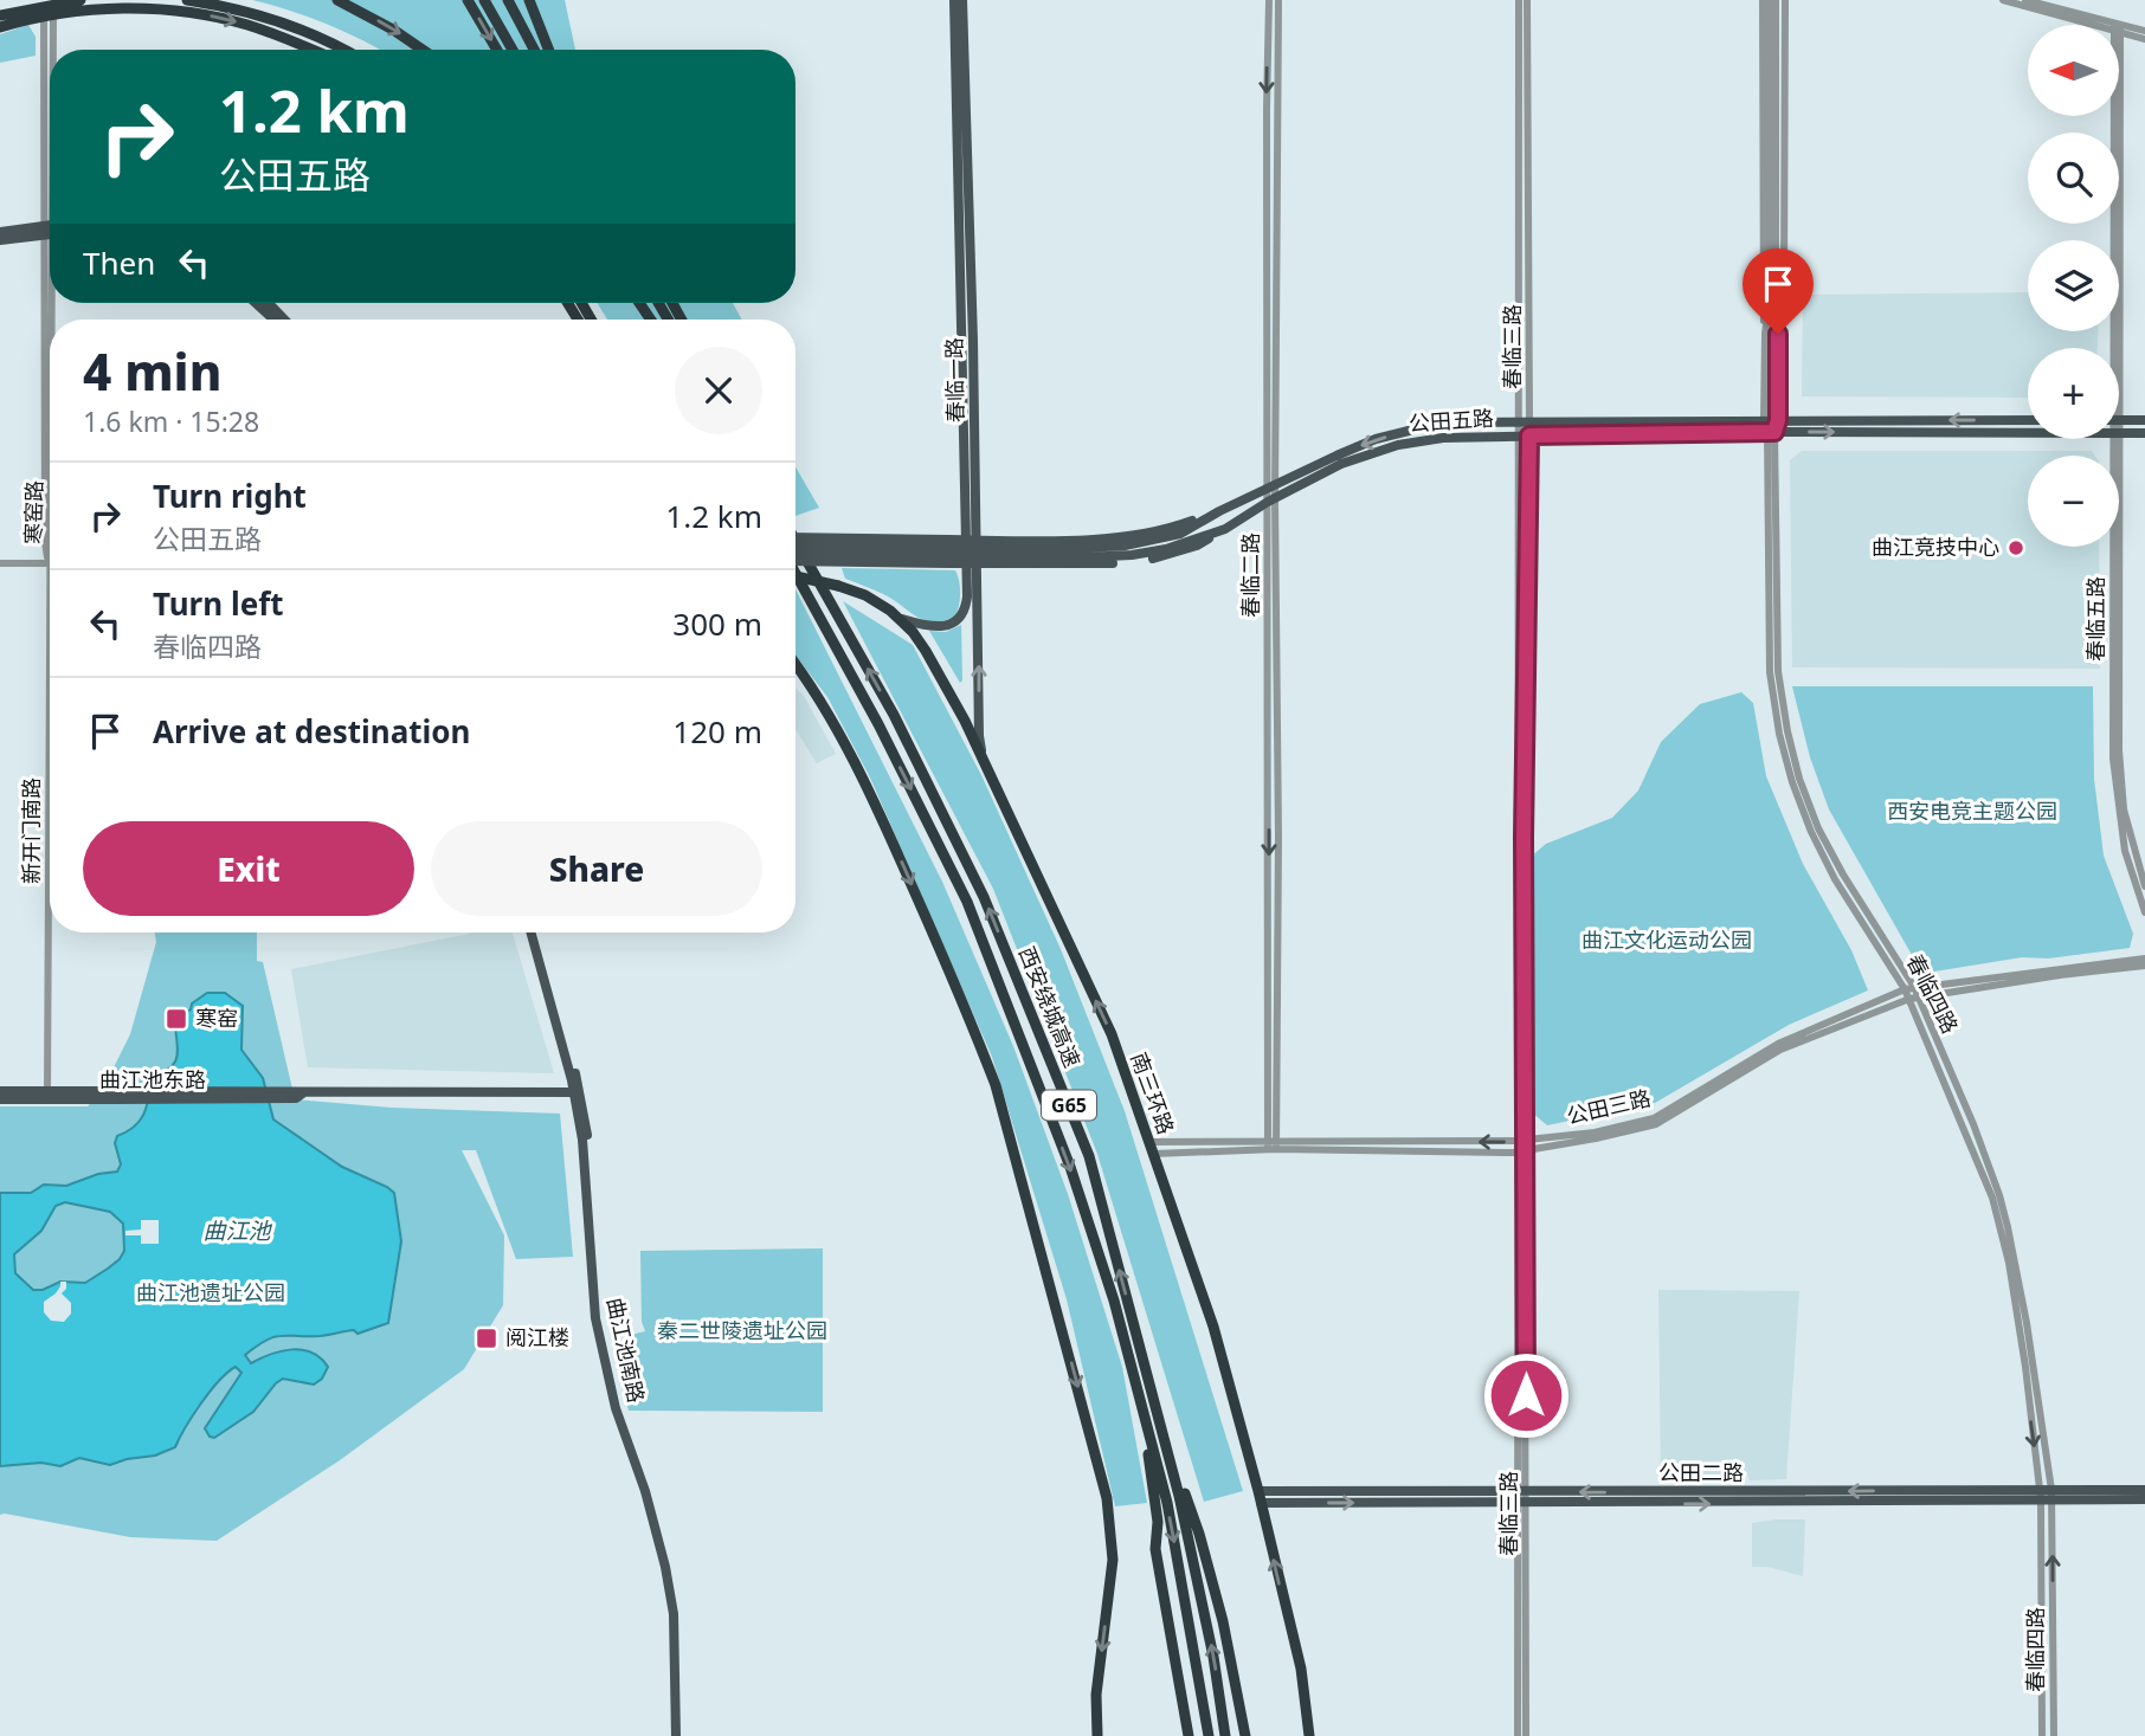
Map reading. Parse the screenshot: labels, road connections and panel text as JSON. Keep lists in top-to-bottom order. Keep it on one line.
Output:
{"streets":{"highway":["西安绕城高速","南三环路","G65"],"main road":["春临一路","公田五路","曲江池东路","曲江池南路","公田二路"],"street":["春临三路","寒窑路","春临二路","春临五路","新开门南路","春临四路","公田三路"]},"crossings":[["春临三路","公田五路"],["春临三路","公田三路"],["春临三路","公田二路"],["春临一路","南三环路"],["公田五路","春临二路"],["公田五路","春临四路"],["寒窑路","新开门南路"],["春临二路","公田三路"],["新开门南路","曲江池东路"],["春临四路","公田三路"],["春临四路","公田二路"],["曲江池东路","曲江池南路"],["南三环路","公田三路"],["南三环路","公田二路"]],"water":["曲江池"],"parks":["西安电竞主题公园","曲江文化运动公园","曲江池遗址公园","秦二世陵遗址公园"],"places":{"other":["曲江竞技中心"],"transit":["寒窑","阅江楼"]},"north":"left","page":{"map_buttons":["+","−"],"turn":["1.2 km","公田五路"],"then":"Then","heading":["4 min","1.6 km · 15:28"],"list":[{"name":"Turn right","note":"公田五路","value":"1.2 km"},{"name":"Turn left","note":"春临四路","value":"300 m"},{"name":"Arrive at destination","value":"120 m"}],"buttons":["Exit","Share"]}}
